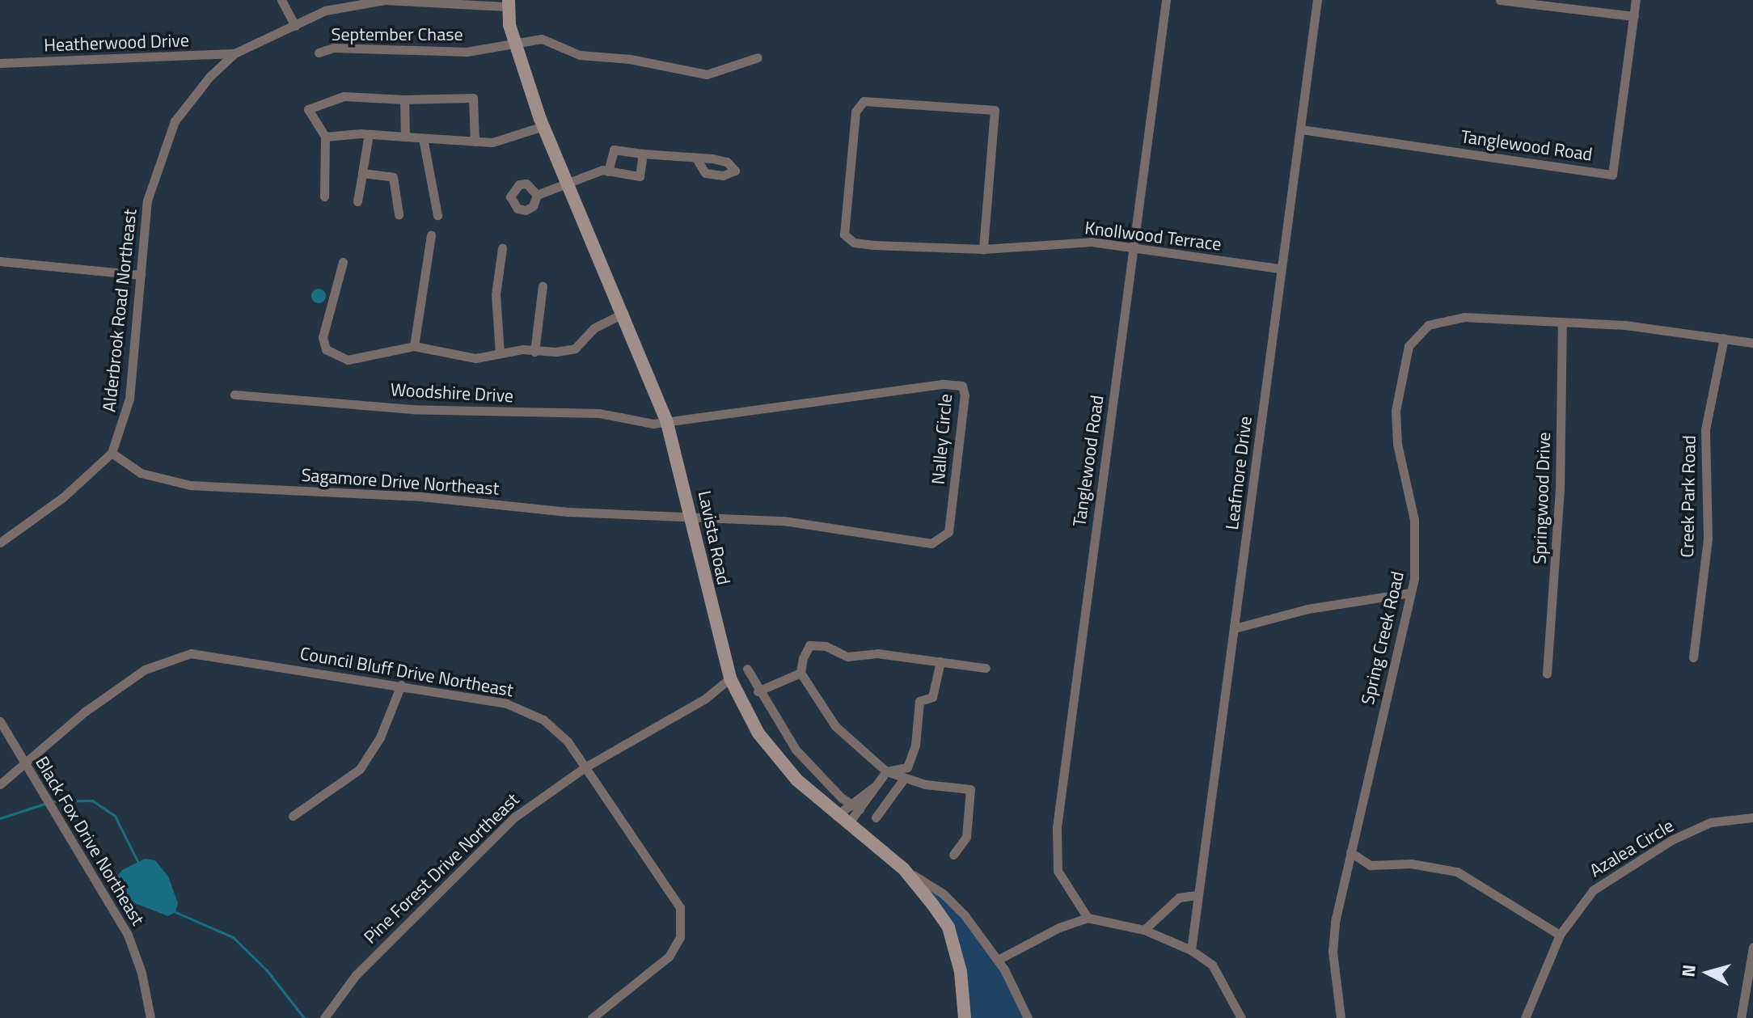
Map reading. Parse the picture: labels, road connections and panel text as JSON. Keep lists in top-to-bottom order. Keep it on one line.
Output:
{"streets":{"main road":["Lavista Road"],"street":["September Chase","Heatherwood Drive","Tanglewood Road","Knollwood Terrace","Alderbrook Road Northeast","Woodshire Drive","Nalley Circle","Leafmore Drive","Sagamore Drive Northeast","Creek Park Road","Springwood Drive","Spring Creek Road","Council Bluff Drive Northeast","Black Fox Drive Northeast","Azalea Circle","Pine Forest Drive Northeast"]},"crossings":[["September Chase","Lavista Road"],["Heatherwood Drive","Alderbrook Road Northeast"],["Tanglewood Road","Knollwood Terrace"],["Tanglewood Road","Leafmore Drive"],["Knollwood Terrace","Leafmore Drive"],["Alderbrook Road Northeast","Sagamore Drive Northeast"],["Woodshire Drive","Nalley Circle"],["Woodshire Drive","Lavista Road"],["Nalley Circle","Sagamore Drive Northeast"],["Nalley Circle","Lavista Road"],["Sagamore Drive Northeast","Lavista Road"],["Creek Park Road","Spring Creek Road"],["Springwood Drive","Spring Creek Road"],["Lavista Road","Pine Forest Drive Northeast"],["Council Bluff Drive Northeast","Black Fox Drive Northeast"],["Council Bluff Drive Northeast","Pine Forest Drive Northeast"]],"north":"left"}
